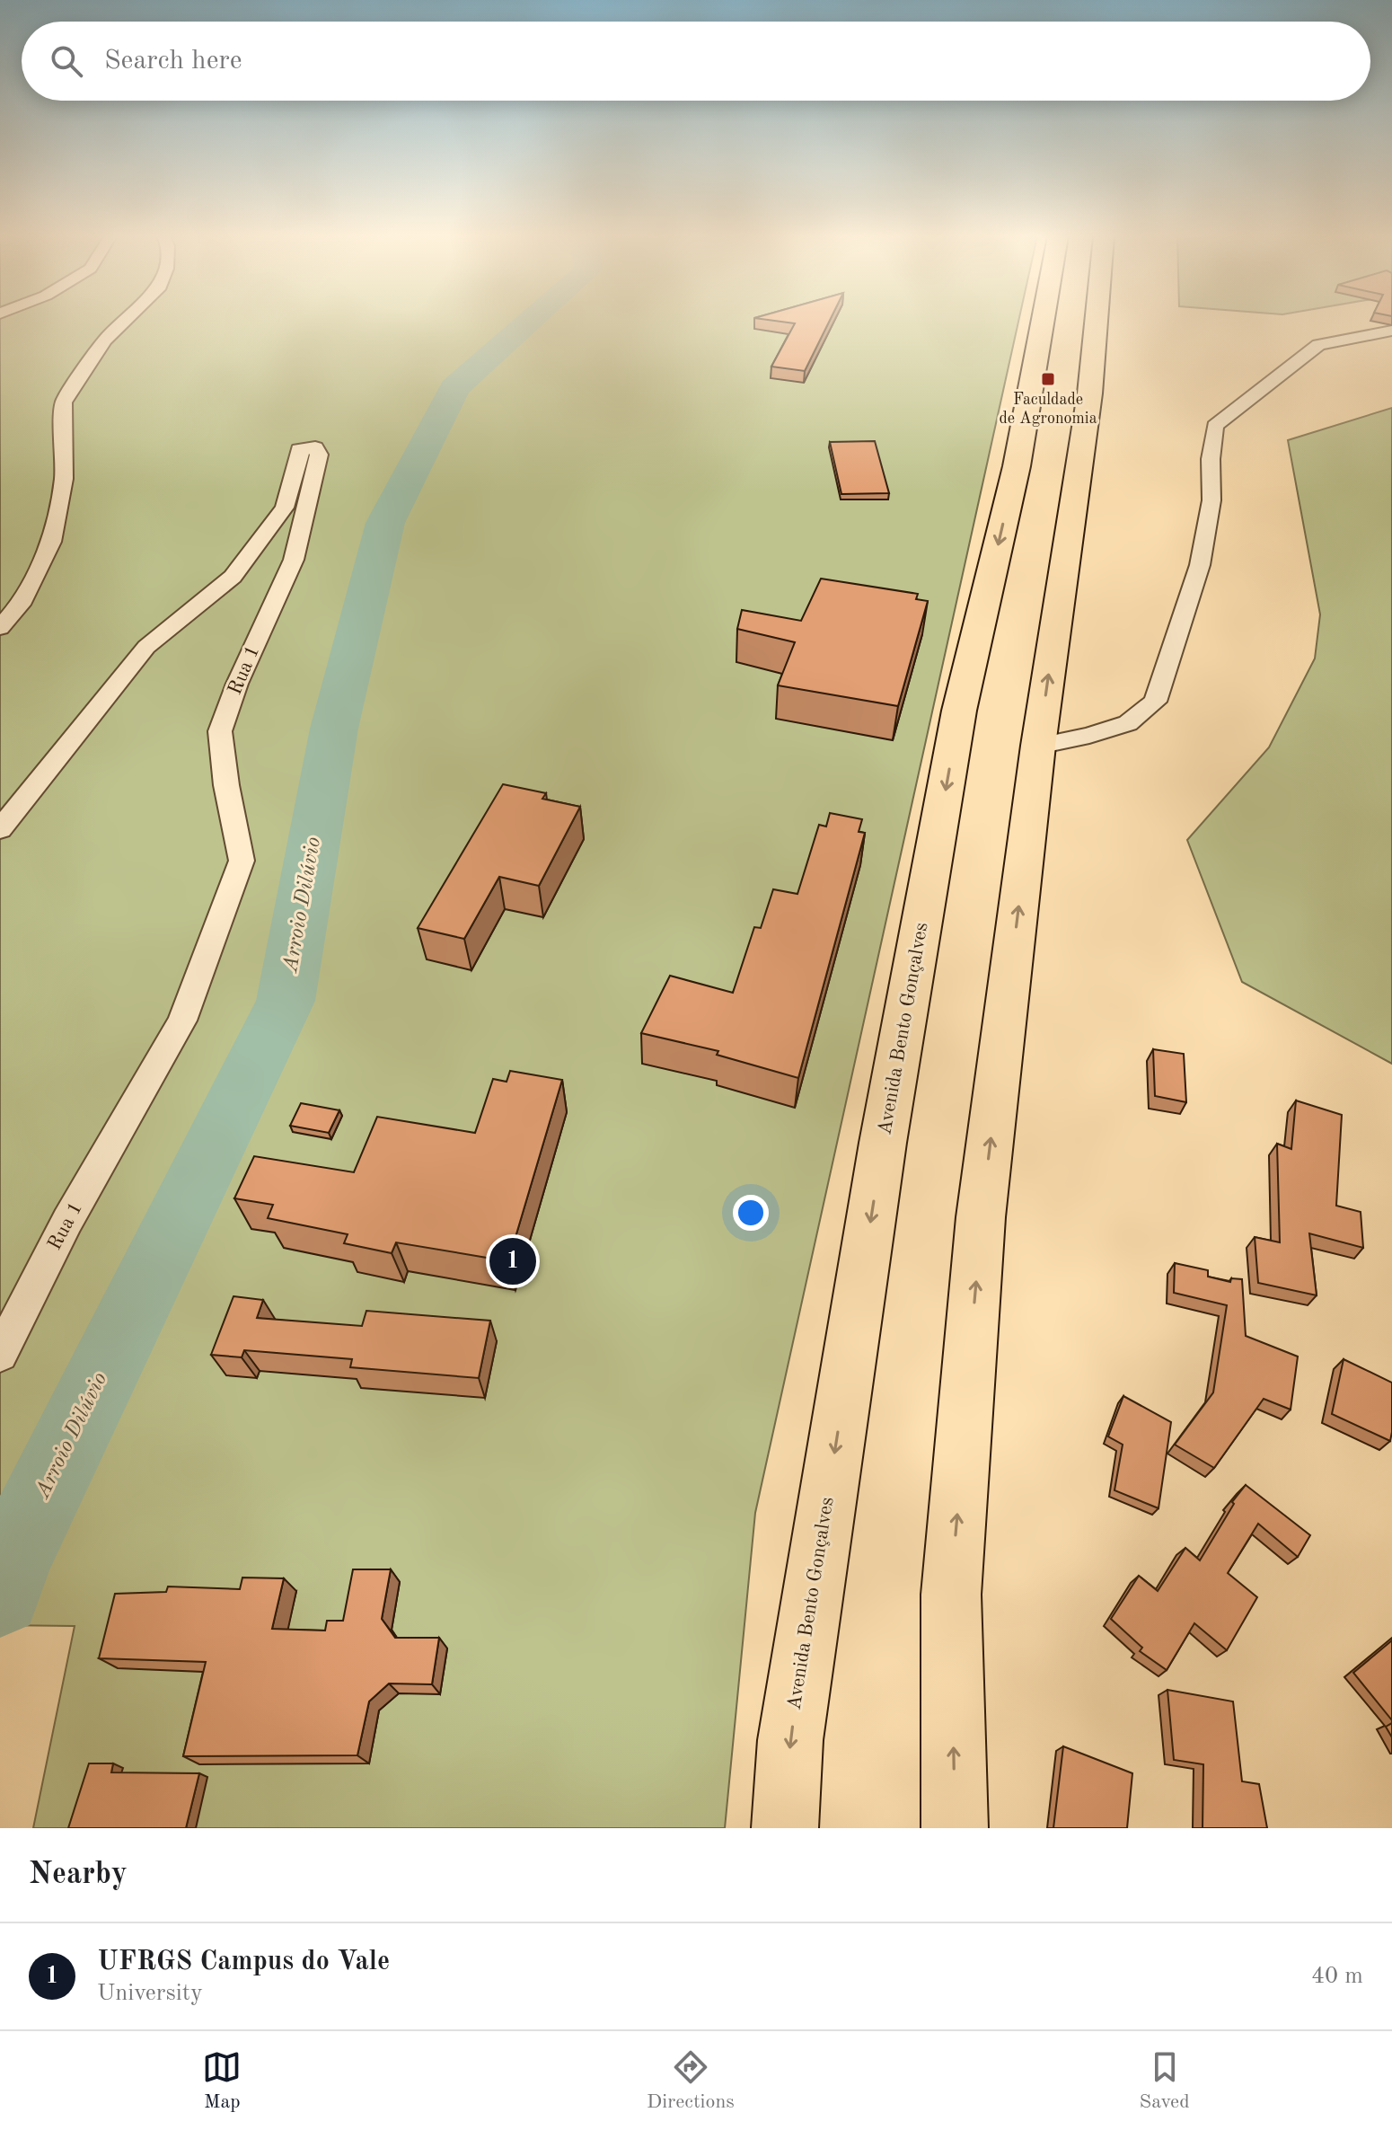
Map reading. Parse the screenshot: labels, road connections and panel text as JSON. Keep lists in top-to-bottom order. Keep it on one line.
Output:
{"streets":{"main road":["Avenida Bento Gonçalves"],"street":["Rua 1"]},"water":["Arroio Dilúvio"],"places":{"transit":["Faculdade de Agronomia"]},"page":{"search":"Search here","pins":"1","heading":"Nearby","list":[{"mark":"1","name":"UFRGS Campus do Vale","note":"University","value":"40 m"}],"nav":["Map","Directions","Saved"]}}
